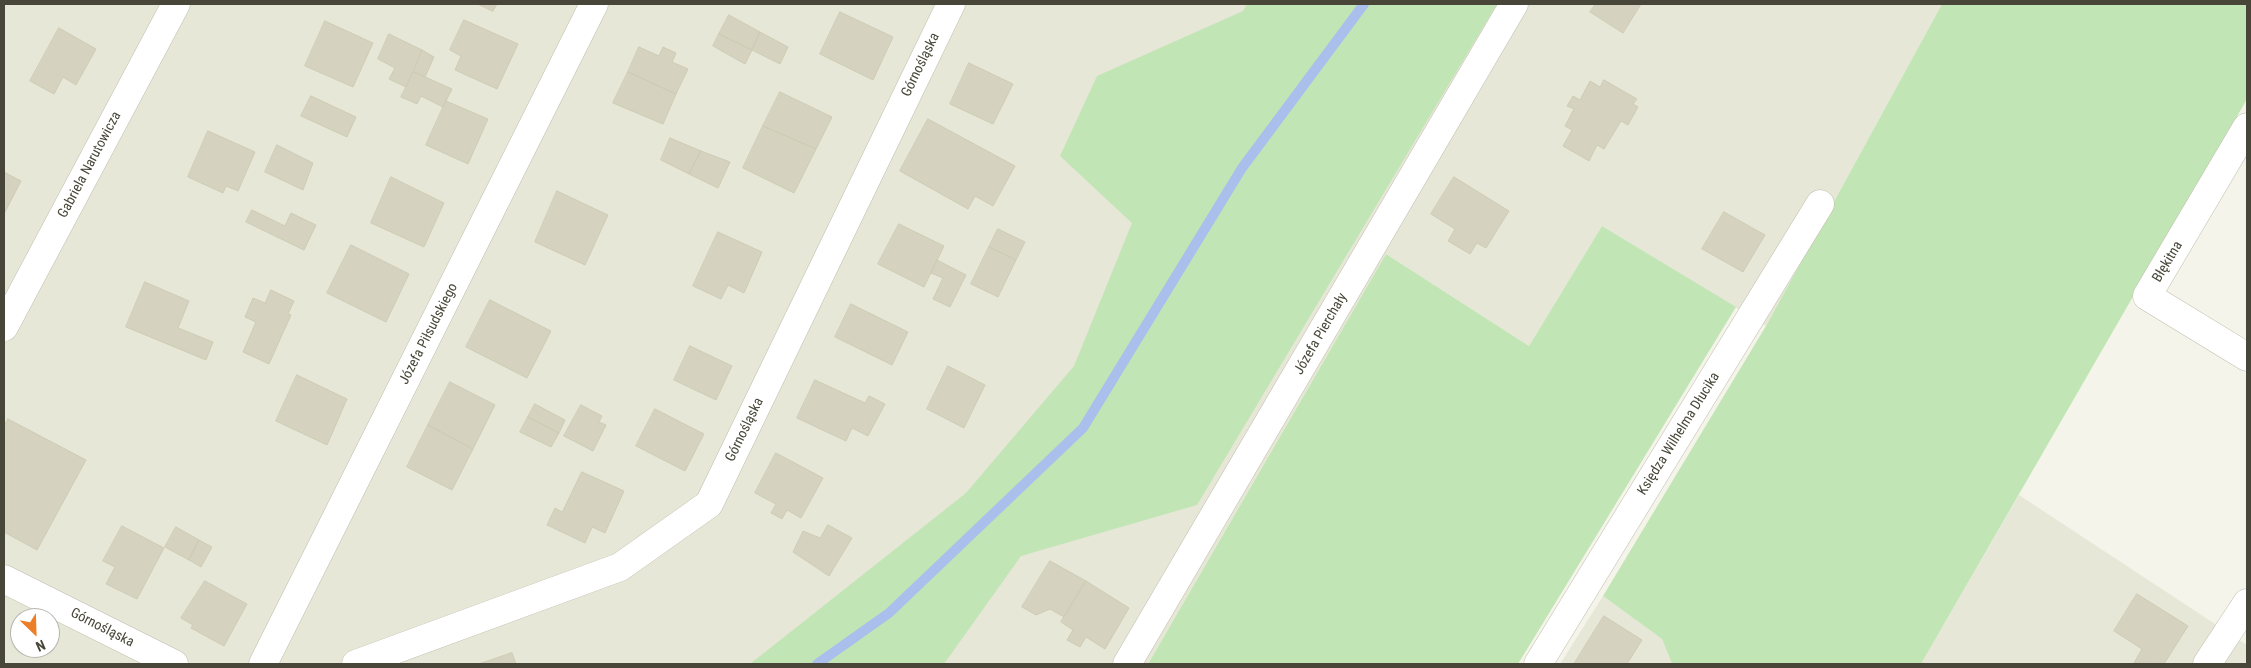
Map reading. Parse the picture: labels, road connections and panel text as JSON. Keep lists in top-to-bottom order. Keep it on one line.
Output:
{"streets":{"street":["Górnośląska","Gabriela Narutowicza","Błękitna","Józefa Piłsudskiego","Józefa Pierchały","Księdza Wilhelma Dłucika"]},"north":"bottom right"}
